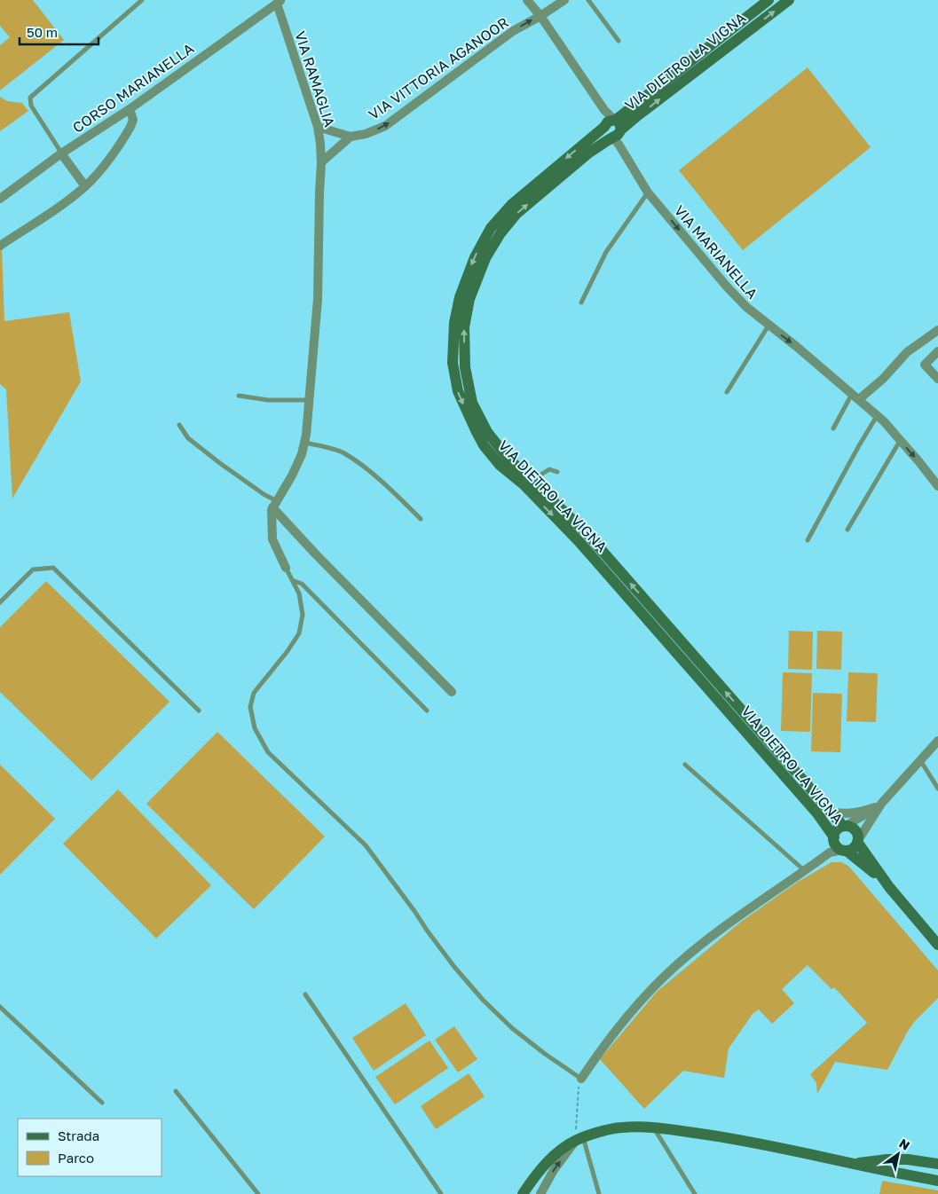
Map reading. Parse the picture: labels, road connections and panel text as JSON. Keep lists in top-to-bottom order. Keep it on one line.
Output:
{"streets":{"street":["VIA DIETRO LA VIGNA","VIA VITTORIA AGANOOR","VIA RAMAGLIA","CORSO MARIANELLA","VIA MARIANELLA"]},"crossings":[["VIA DIETRO LA VIGNA","VIA MARIANELLA"],["VIA VITTORIA AGANOOR","VIA RAMAGLIA"],["VIA VITTORIA AGANOOR","VIA MARIANELLA"],["VIA RAMAGLIA","CORSO MARIANELLA"]],"one_way":["VIA VITTORIA AGANOOR","VIA MARIANELLA"],"legend":["Strada","Parco"],"scale_bar":"50 m","north":"top right"}
